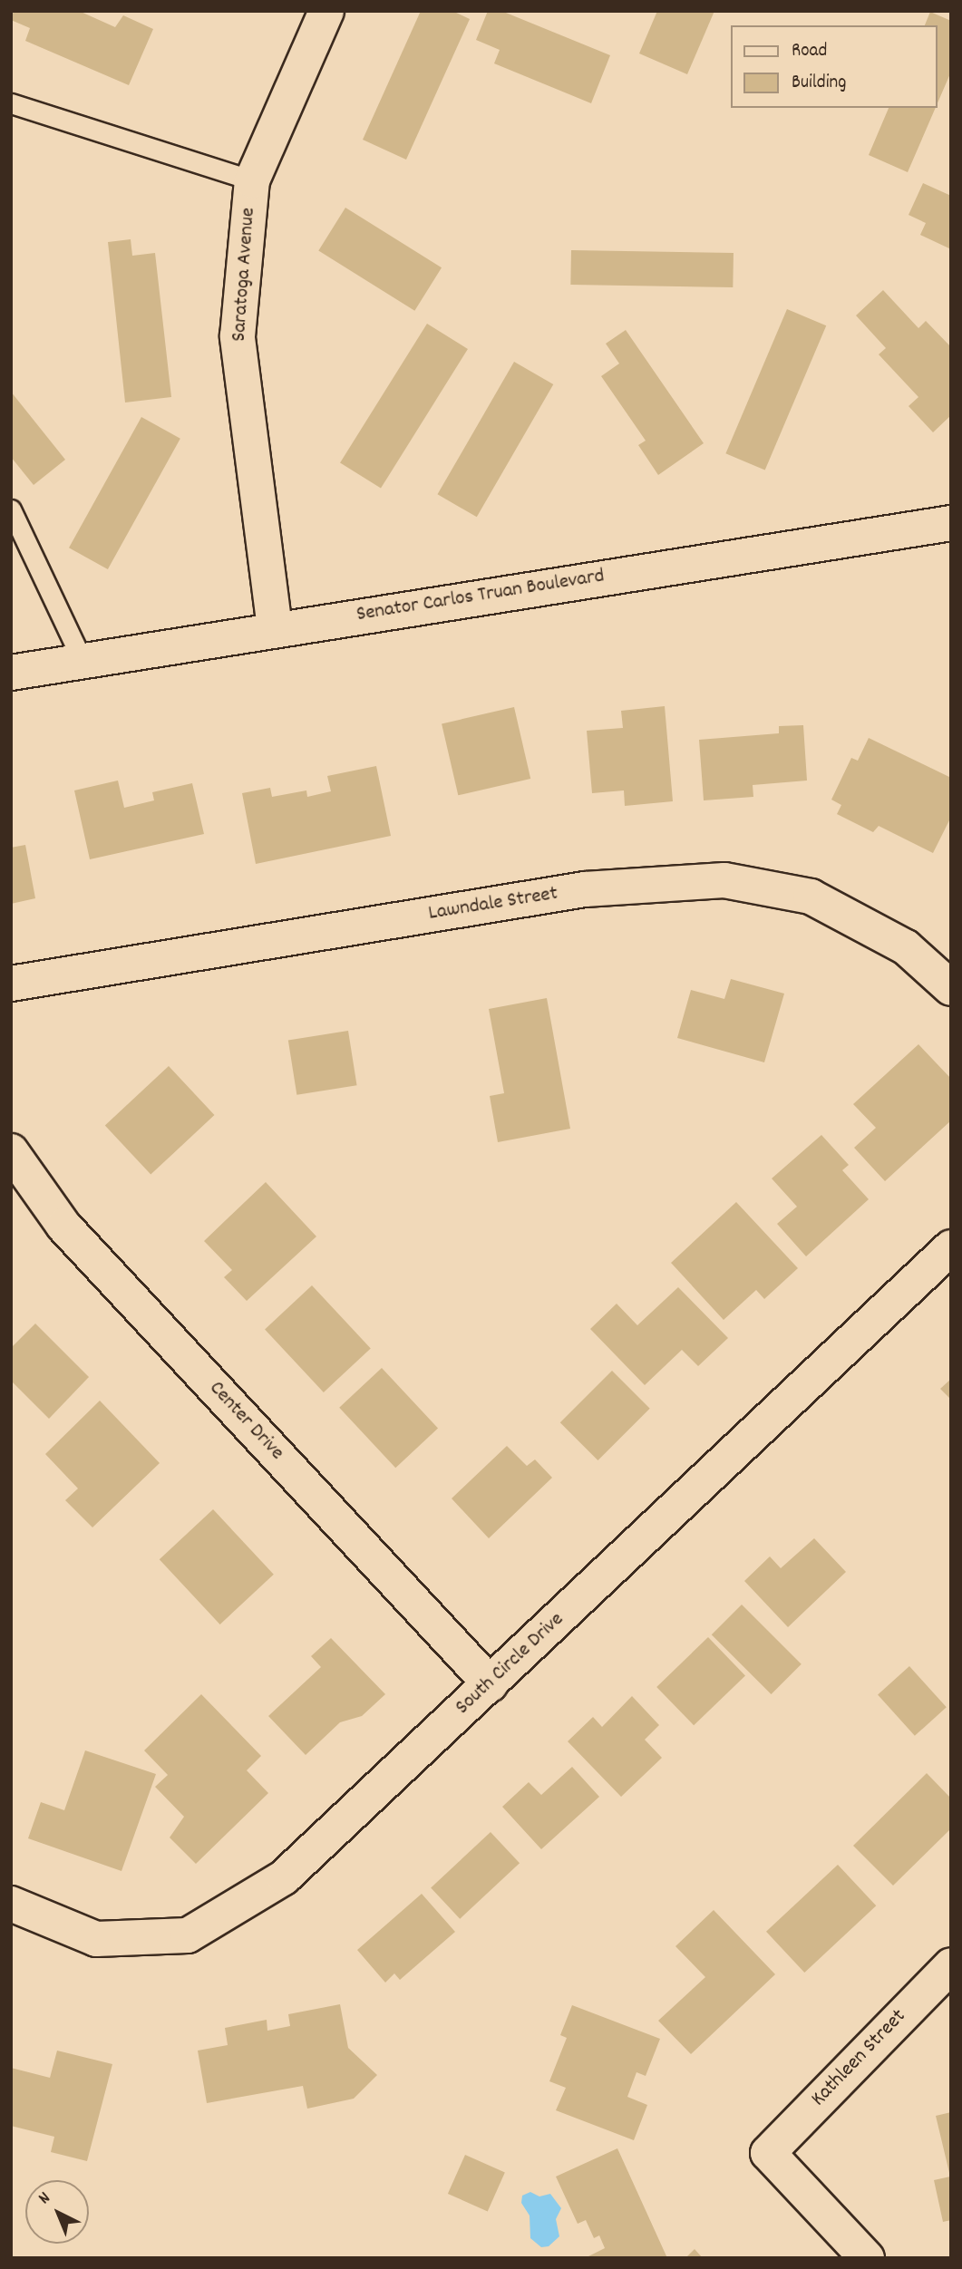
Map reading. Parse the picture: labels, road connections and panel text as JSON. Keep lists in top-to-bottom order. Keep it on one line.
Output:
{"streets":{"street":["Saratoga Avenue","Senator Carlos Truan Boulevard","Lawndale Street","Center Drive","South Circle Drive","Kathleen Street"]},"crossings":[["Saratoga Avenue","Senator Carlos Truan Boulevard"],["Center Drive","South Circle Drive"]],"legend":["Road","Building"],"north":"top left"}
